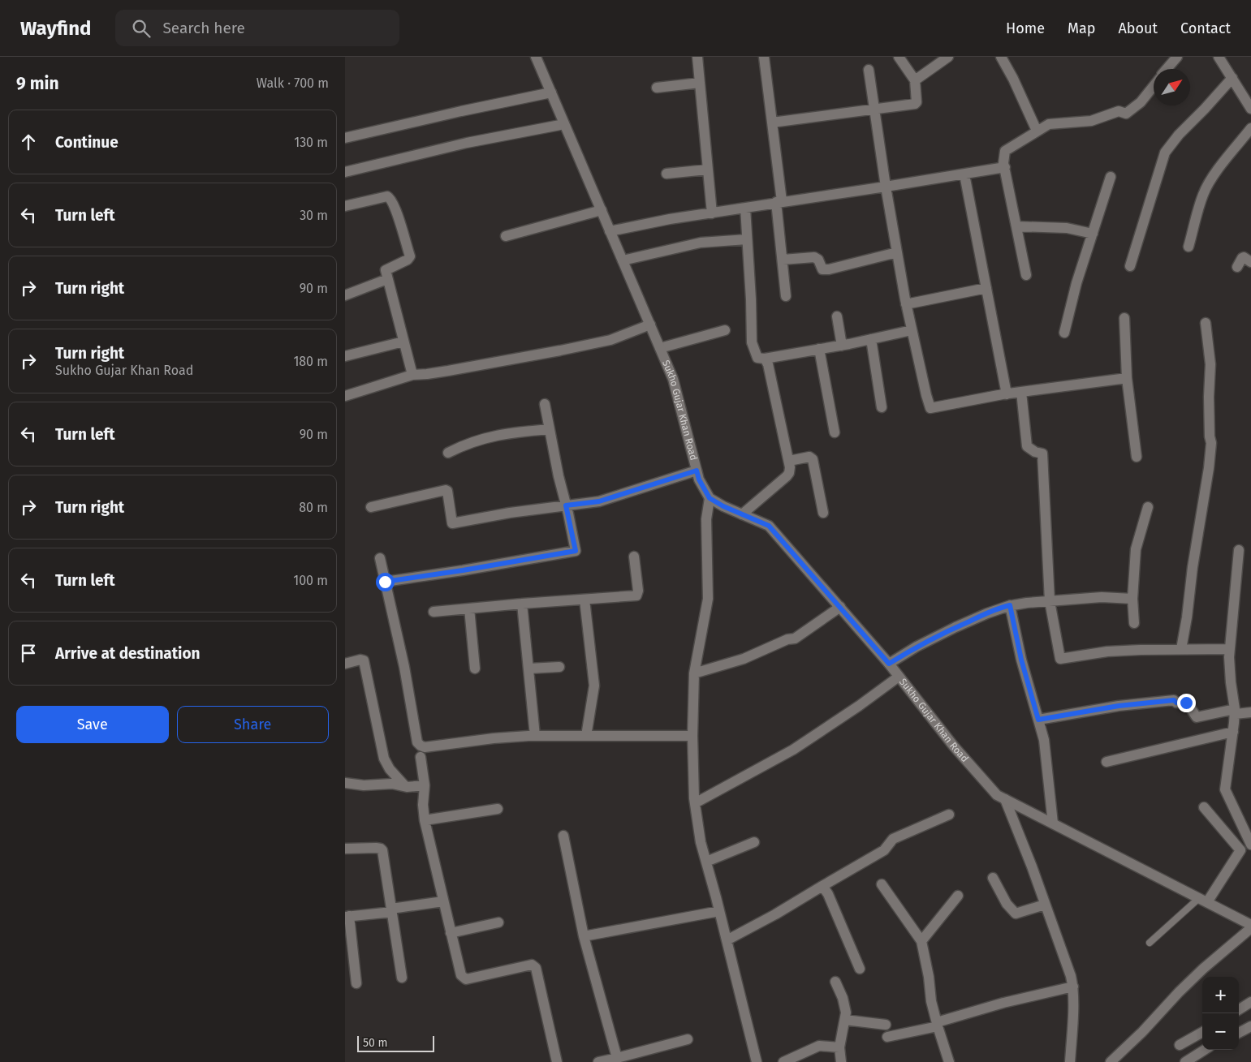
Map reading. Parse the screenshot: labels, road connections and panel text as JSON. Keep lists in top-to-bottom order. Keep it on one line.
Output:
{"streets":{"street":["Sukho Gujar Khan Road"]},"scale_bar":"50 m","north":"top right","page":{"header":"Wayfind","search":"Search here","nav":["Home","Map","About","Contact"],"heading":["9 min","Walk · 700 m"],"list":[["Continue","130 m"],["Turn left","30 m"],["Turn right","90 m"],["Turn right","Sukho Gujar Khan Road","180 m"],["Turn left","90 m"],["Turn right","80 m"],["Turn left","100 m"],"Arrive at destination"],"buttons":["Save","Share"],"map_buttons":["+","−"],"scale":"50 m"}}
